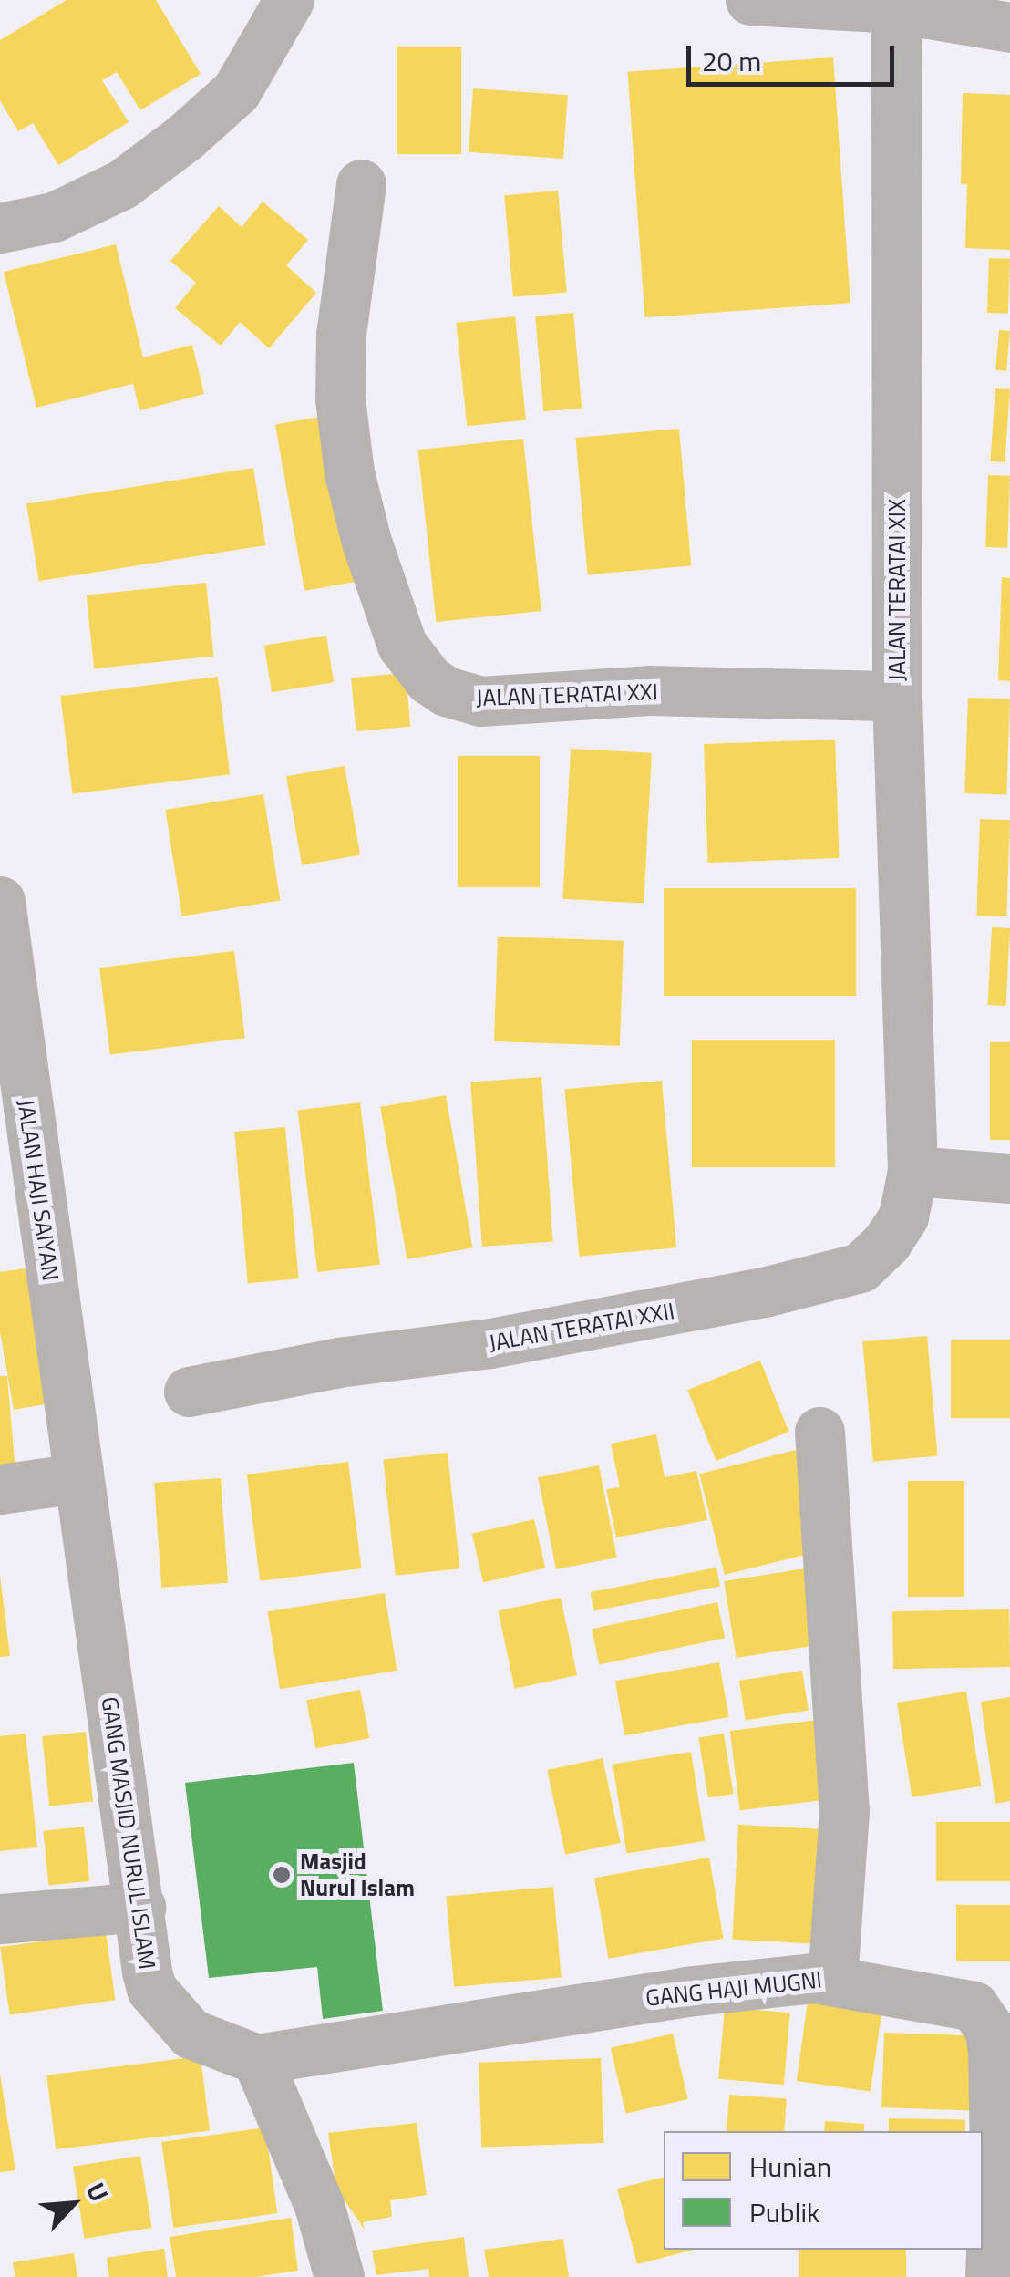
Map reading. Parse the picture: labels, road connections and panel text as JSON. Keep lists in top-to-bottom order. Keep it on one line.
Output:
{"streets":{"street":["JALAN TERATAI XIX","JALAN TERATAI XXI","JALAN HAJI SAIYAN","JALAN TERATAI XXII","GANG MASJID NURUL ISLAM","GANG HAJI MUGNI"]},"crossings":[["JALAN TERATAI XIX","JALAN TERATAI XXI"],["JALAN TERATAI XIX","JALAN TERATAI XXII"],["JALAN HAJI SAIYAN","GANG MASJID NURUL ISLAM"],["GANG MASJID NURUL ISLAM","GANG HAJI MUGNI"]],"places":["Masjid Nurul Islam"],"legend":["Hunian","Publik"],"scale_bar":"20 m","north":"top right"}
